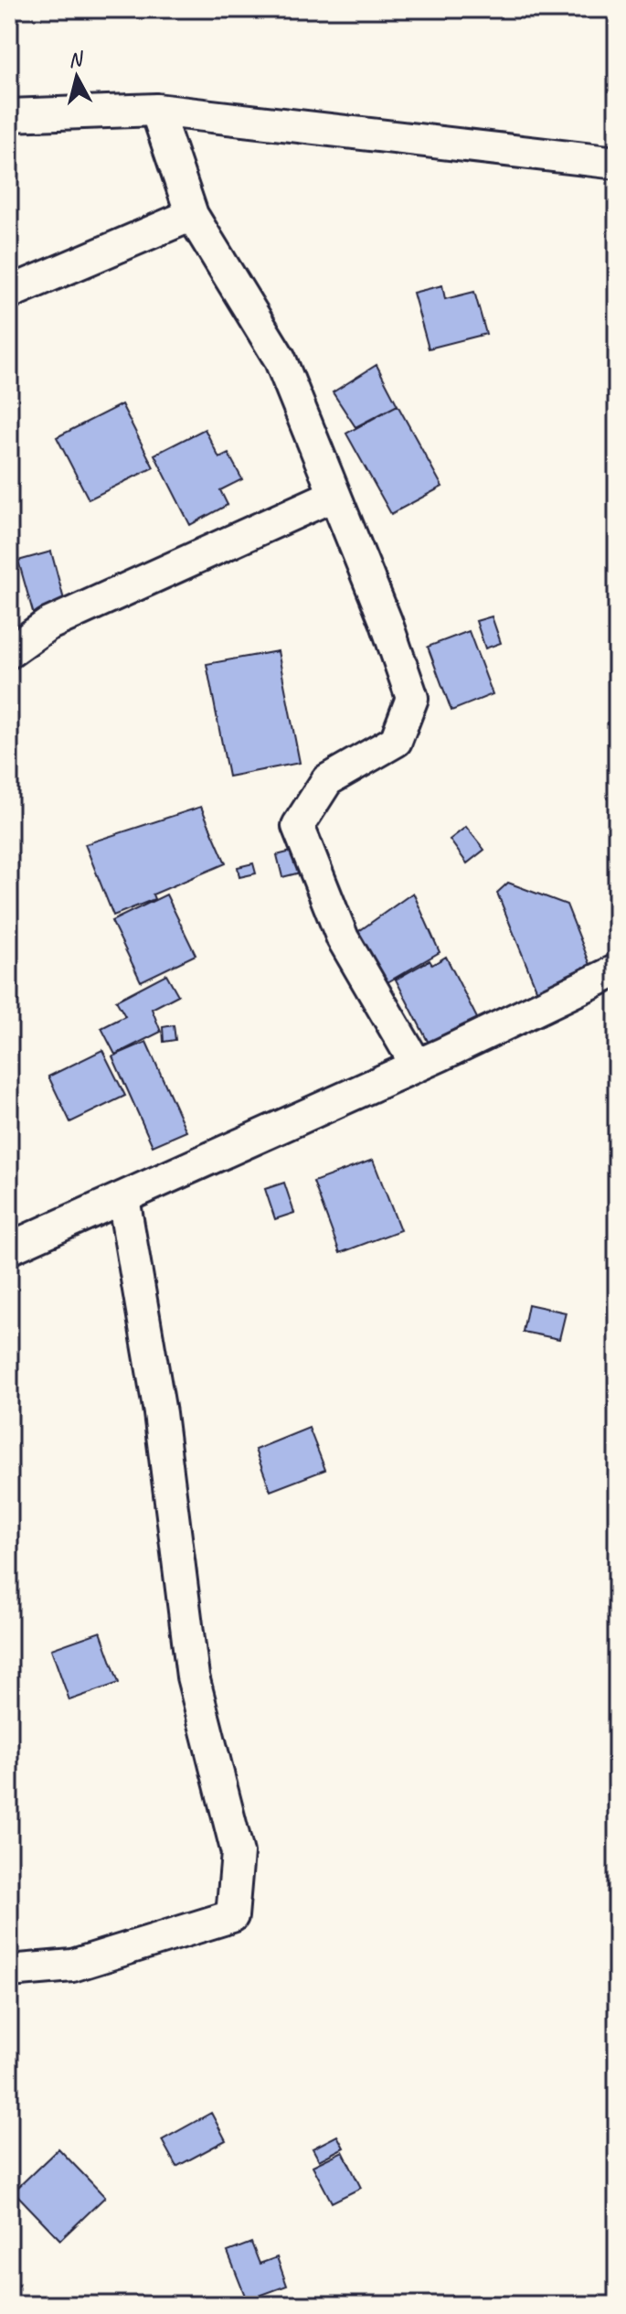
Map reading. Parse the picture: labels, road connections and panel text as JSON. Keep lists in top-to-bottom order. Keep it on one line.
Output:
{"north":"top"}
